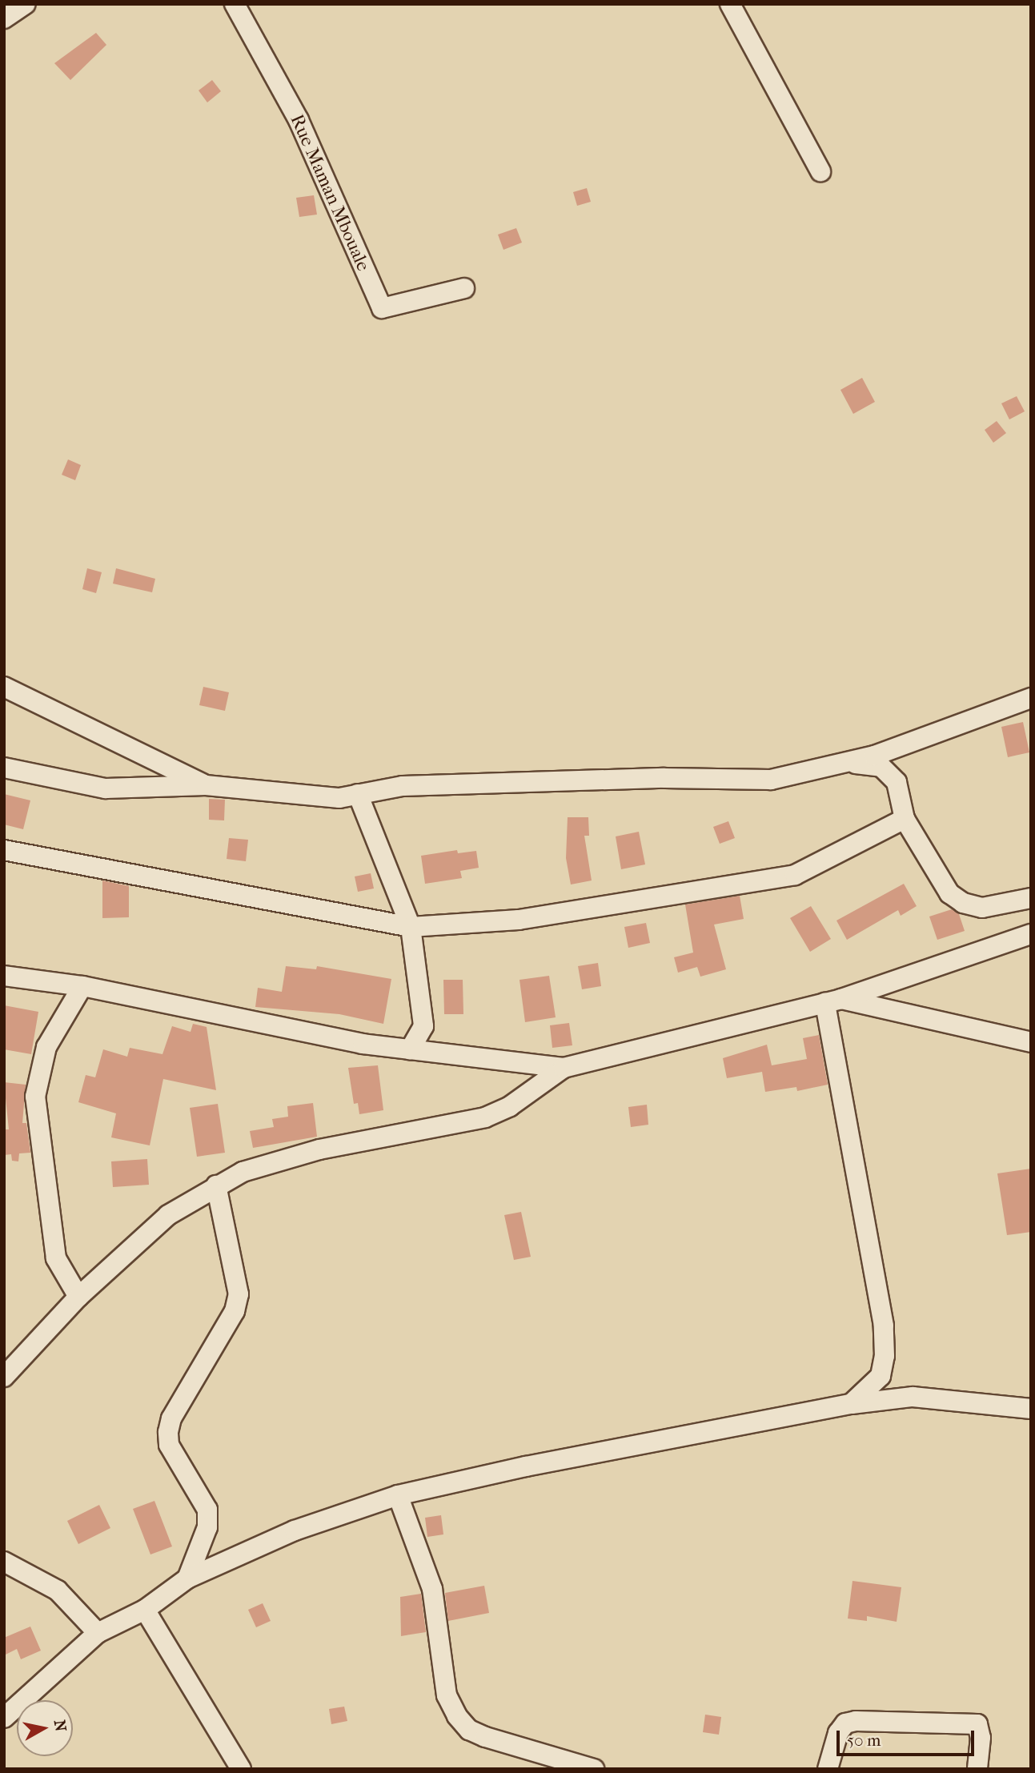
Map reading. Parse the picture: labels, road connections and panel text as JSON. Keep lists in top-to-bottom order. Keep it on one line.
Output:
{"streets":{"street":["Rue Maman Mbouale"]},"scale_bar":"50 m","north":"right"}
